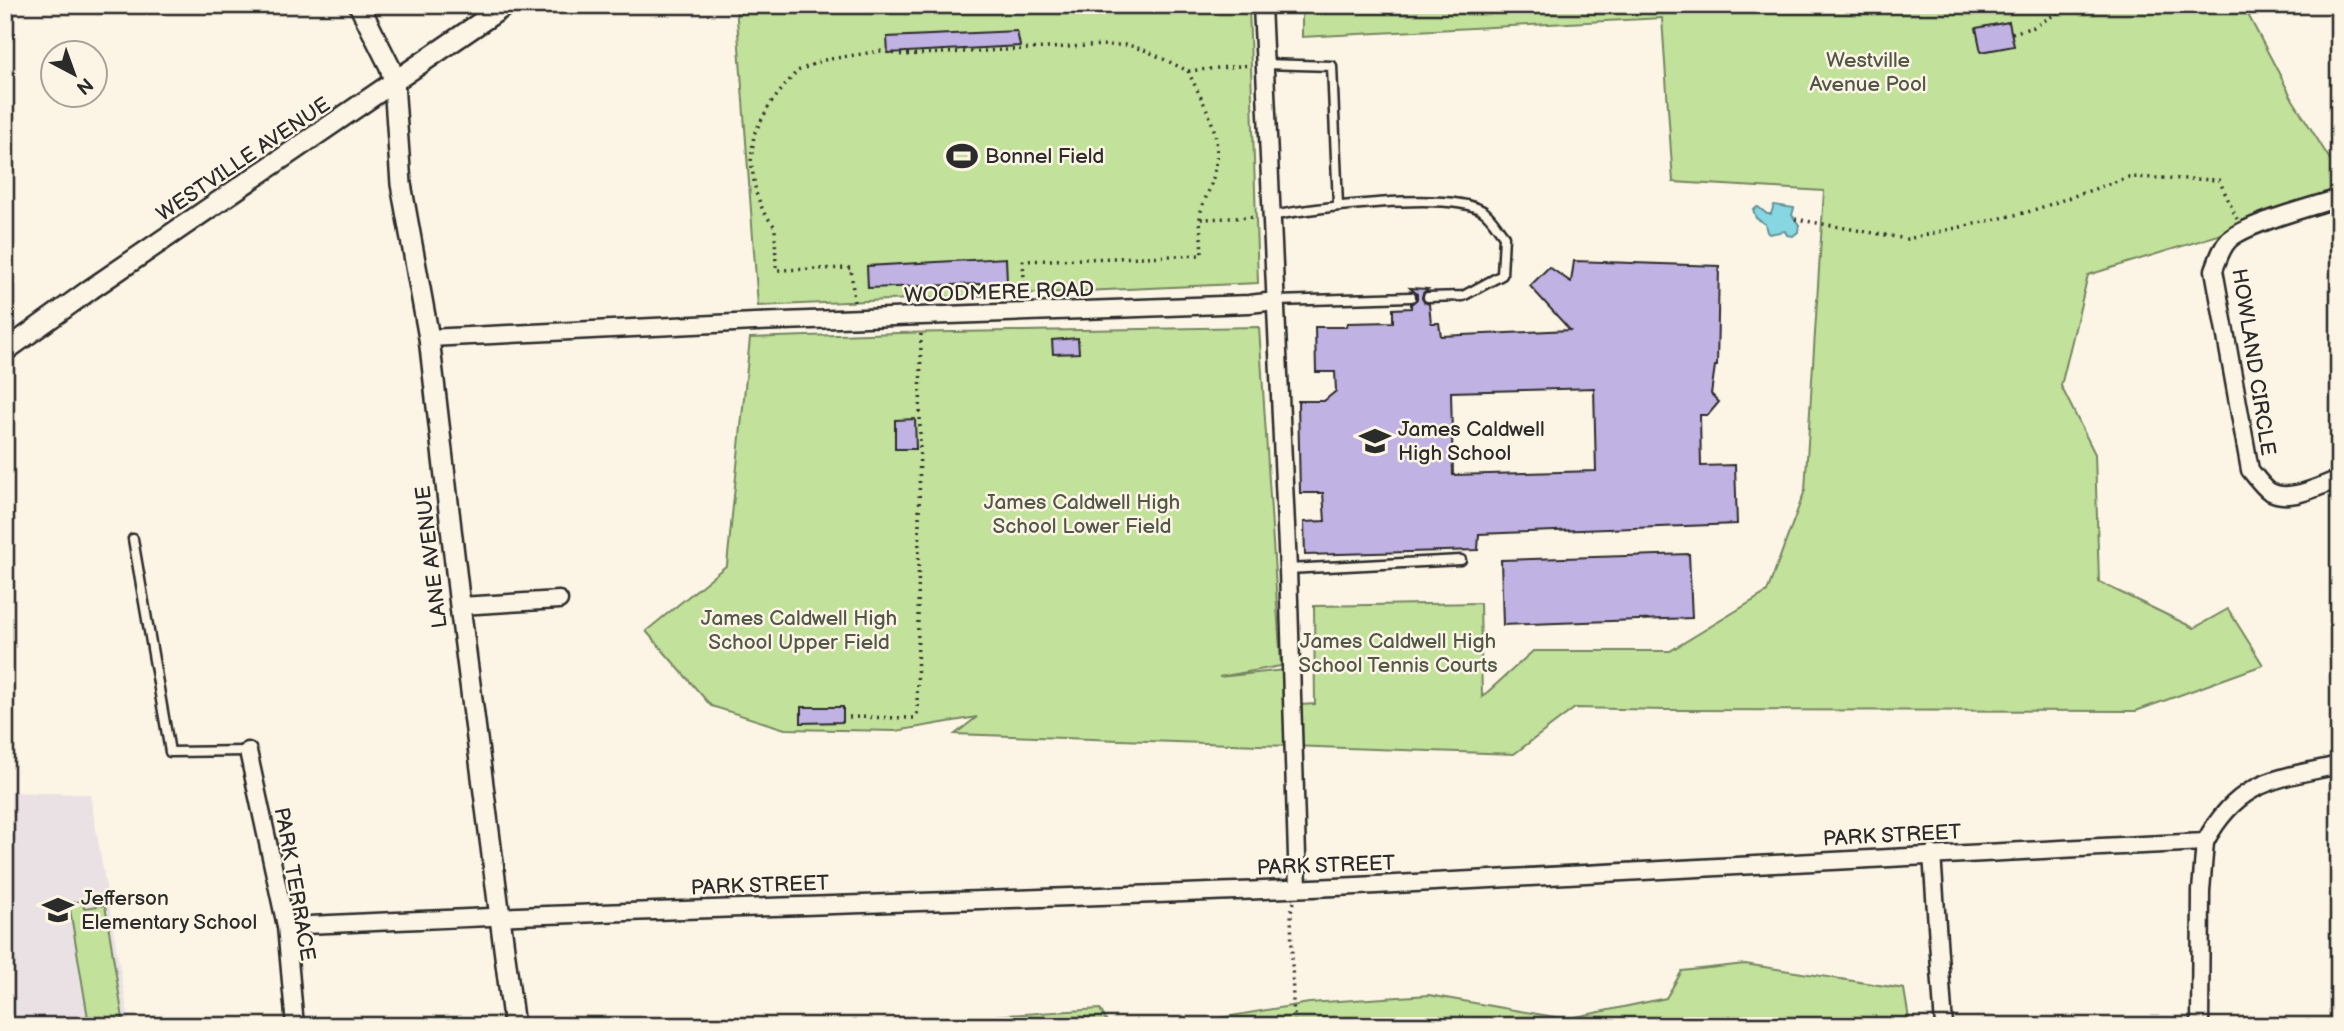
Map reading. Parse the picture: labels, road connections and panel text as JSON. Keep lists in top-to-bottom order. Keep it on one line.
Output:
{"streets":{"street":["WESTVILLE AVENUE","WOODMERE ROAD","HOWLAND CIRCLE","LANE AVENUE","PARK STREET","PARK TERRACE"]},"crossings":[["WESTVILLE AVENUE","LANE AVENUE"],["WOODMERE ROAD","LANE AVENUE"],["LANE AVENUE","PARK STREET"],["PARK STREET","PARK TERRACE"]],"parks":["Westville Avenue Pool","James Caldwell High School Lower Field","James Caldwell High School Upper Field","James Caldwell High School Tennis Courts"],"places":{"sports":["Bonnel Field"],"school or university":["James Caldwell High School","Jefferson Elementary School"]},"north":"bottom right"}
